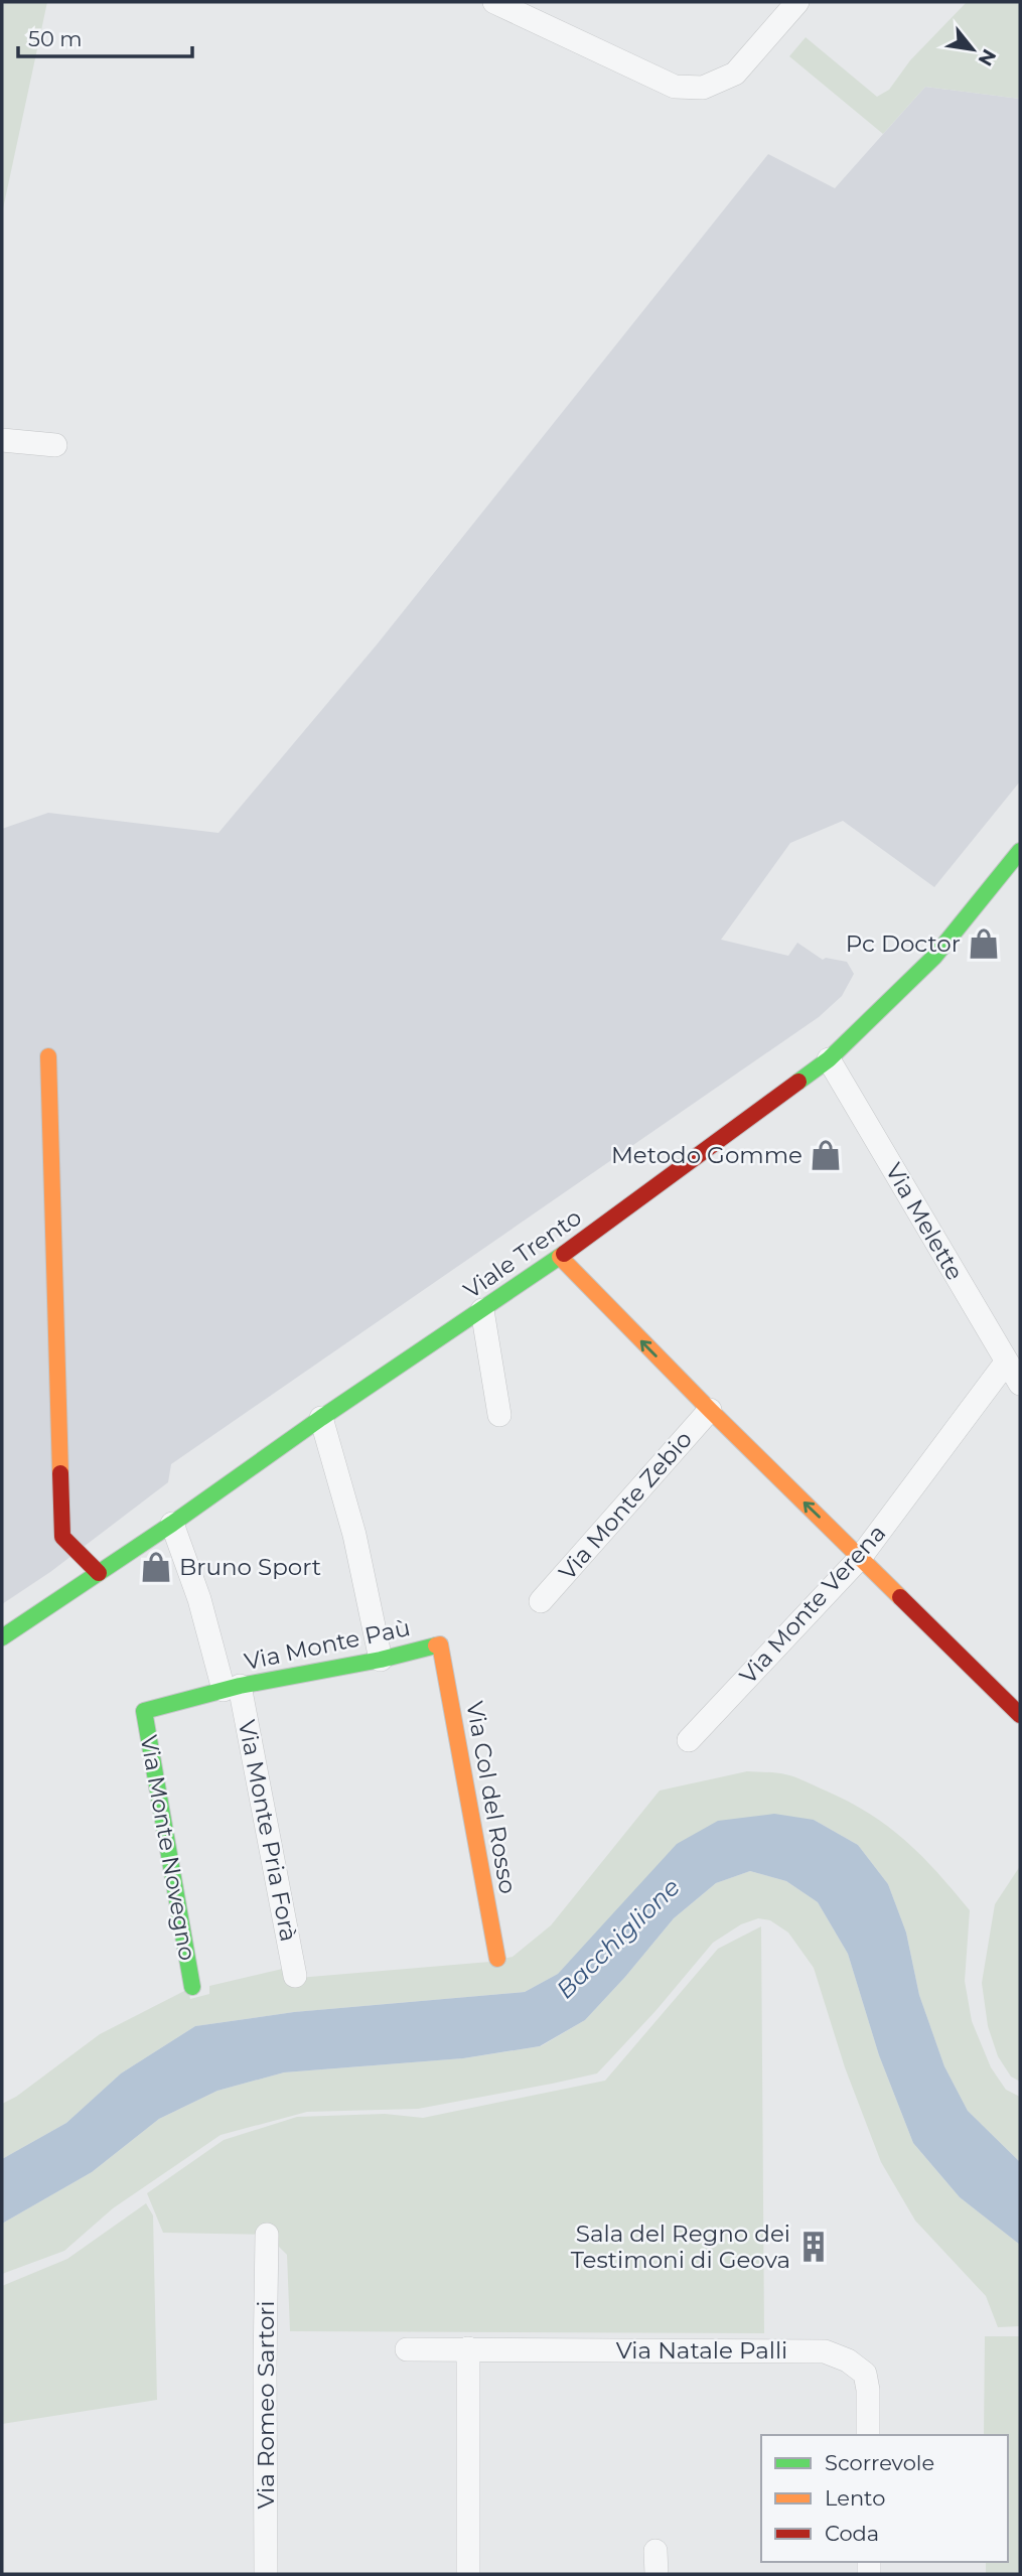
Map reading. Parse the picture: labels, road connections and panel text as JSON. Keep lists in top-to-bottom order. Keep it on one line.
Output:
{"streets":{"street":["Via Melette","Viale Trento","Via Monte Zebio","Via Monte Verena","Via Monte Paù","Via Col del Rosso","Via Monte Pria Forà","Via Monte Novegno","Via Natale Palli","Via Romeo Sartori"]},"crossings":[["Via Melette","Viale Trento"],["Via Melette","Via Monte Verena"],["Viale Trento","Via Monte Zebio"],["Via Monte Zebio","Via Monte Verena"],["Via Monte Paù","Via Col del Rosso"],["Via Monte Paù","Via Monte Pria Forà"],["Via Monte Paù","Via Monte Novegno"],["Via Monte Pria Forà","Via Monte Novegno"]],"one_way":["Via Monte Zebio"],"water":["Bacchiglione"],"places":{"shop":["Pc Doctor","Metodo Gomme","Bruno Sport"],"building":["Sala del Regno dei Testimoni di Geova"]},"legend":["Scorrevole","Lento","Coda"],"scale_bar":"50 m","north":"bottom right"}
